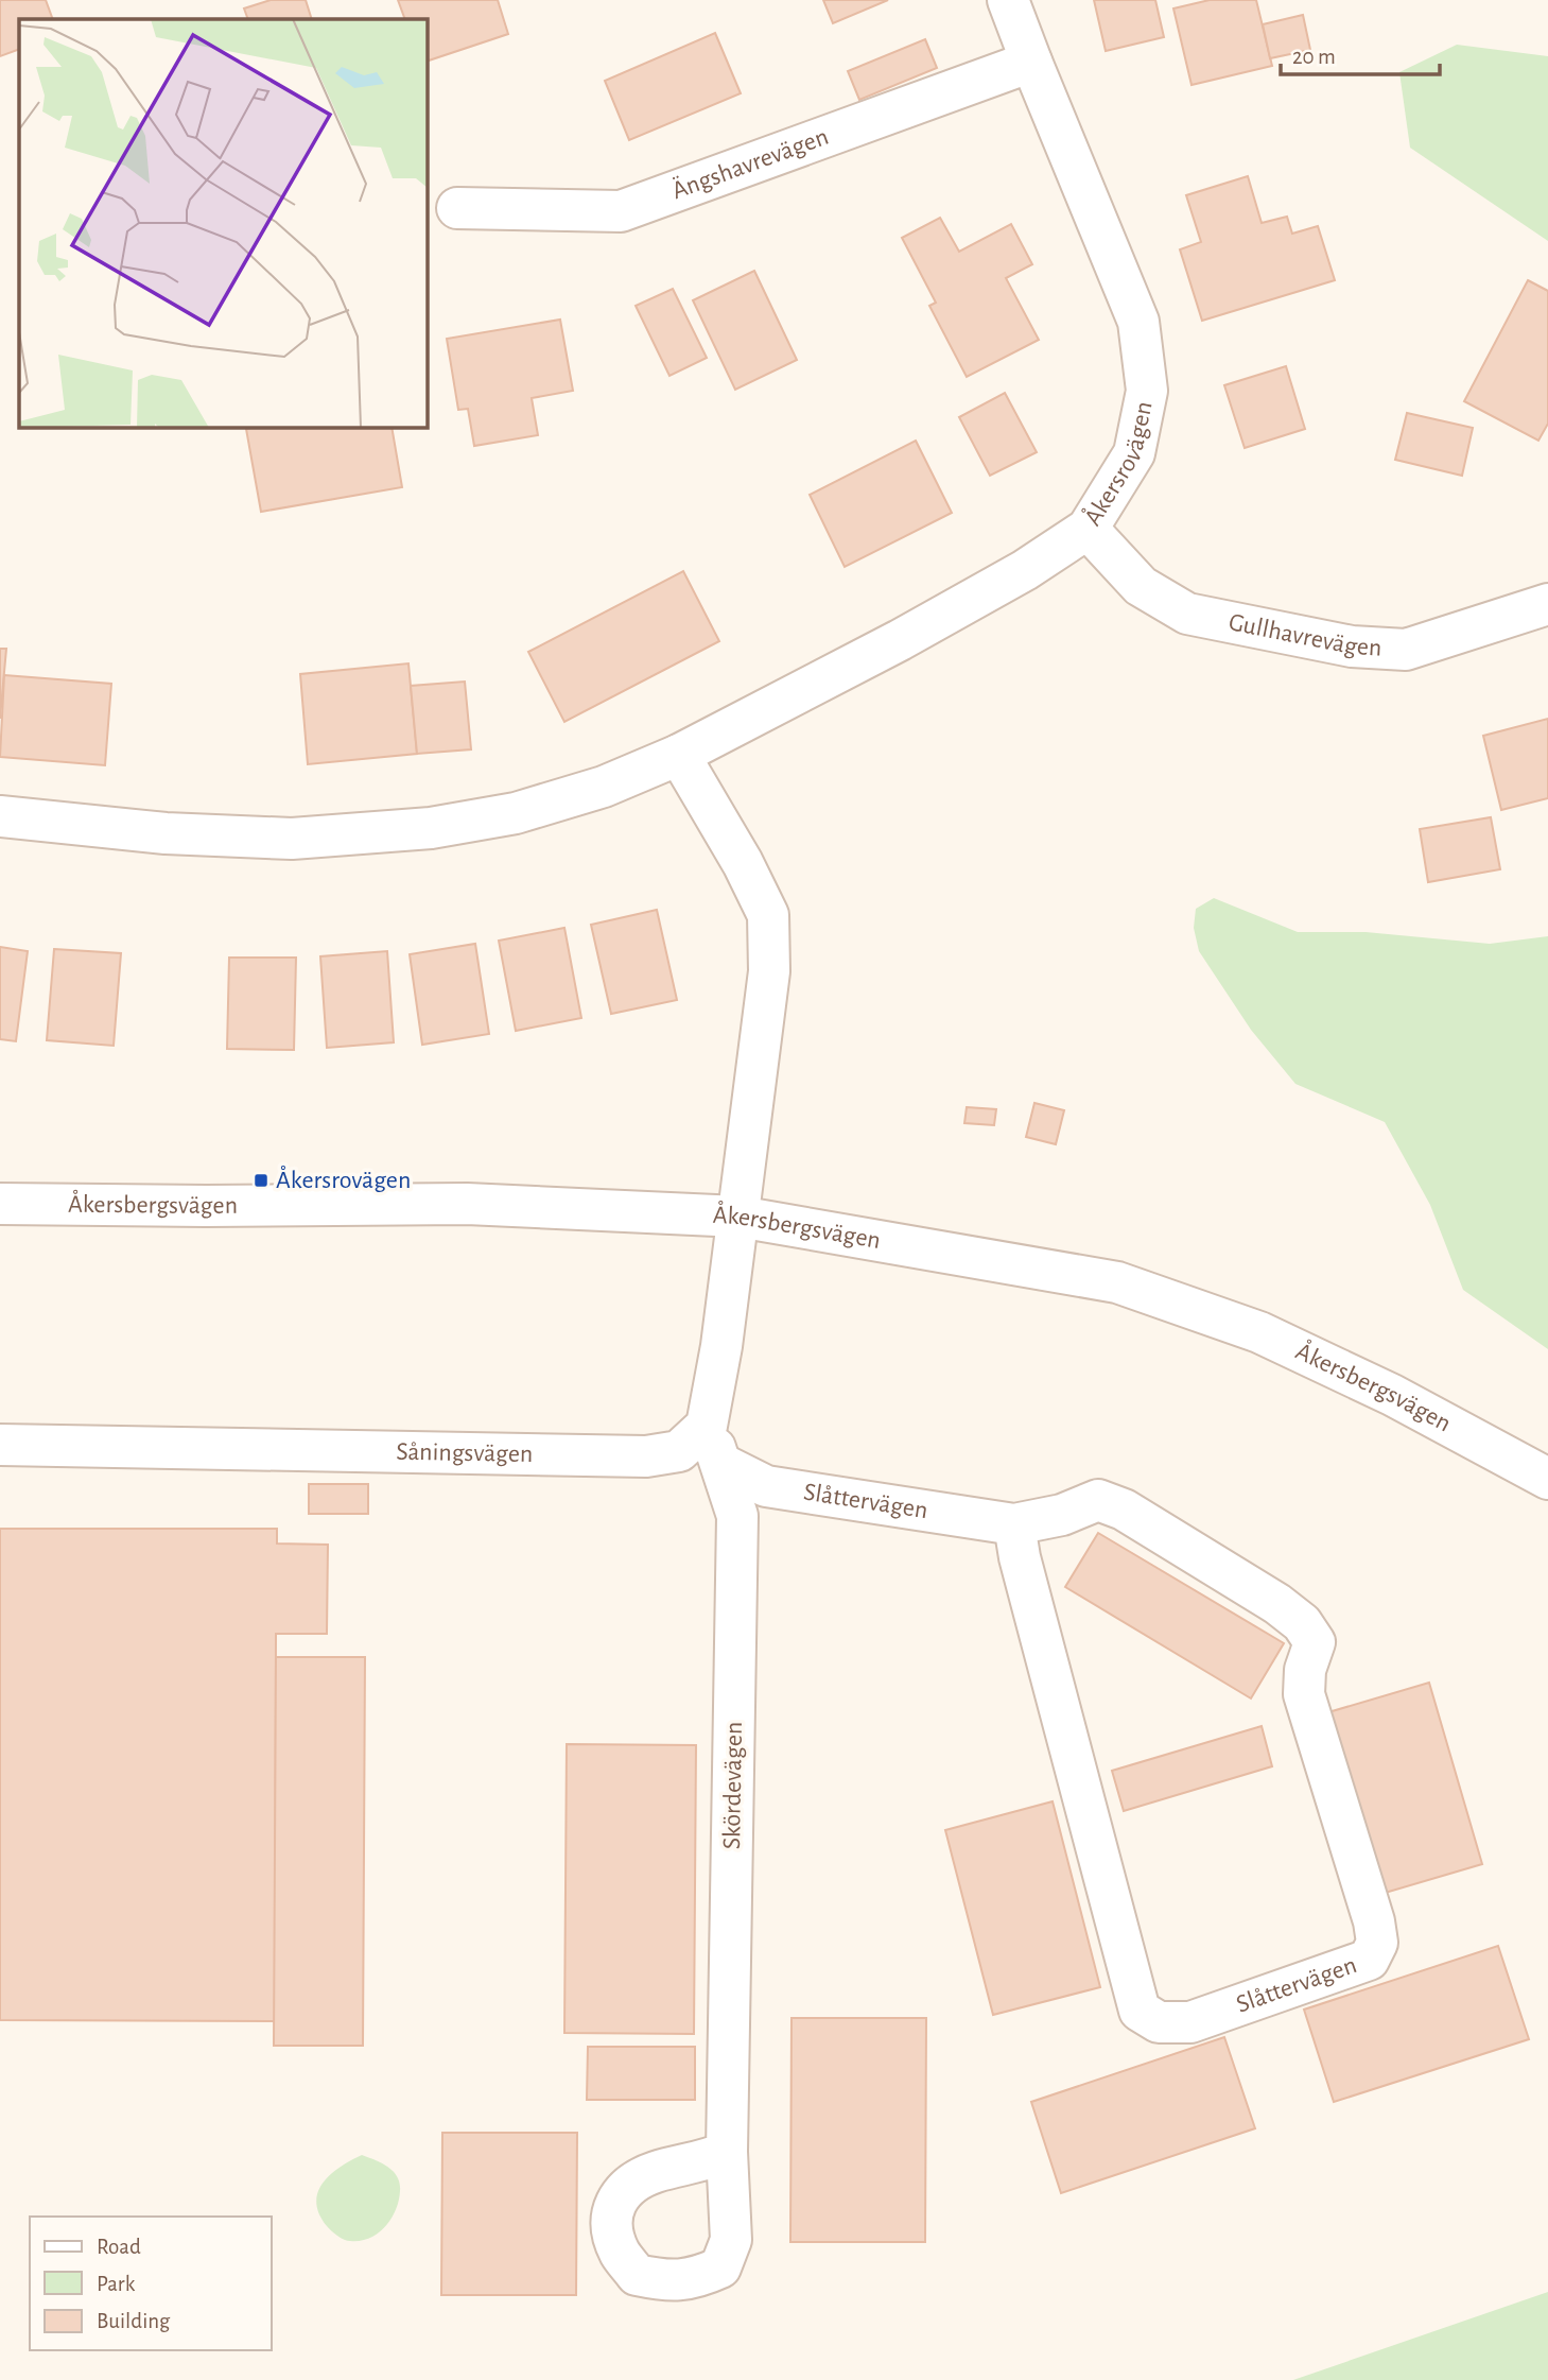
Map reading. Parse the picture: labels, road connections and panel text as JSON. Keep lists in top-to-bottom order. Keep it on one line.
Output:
{"streets":{"street":["Ängshavrevägen","Åkersrovägen","Gullhavrevägen","Åkersbergsvägen","Såningsvägen","Slåttervägen","Skördevägen"]},"crossings":[["Ängshavrevägen","Åkersrovägen"],["Åkersrovägen","Gullhavrevägen"],["Såningsvägen","Skördevägen"],["Slåttervägen","Skördevägen"]],"places":{"transit":["Åkersrovägen"]},"legend":["Road","Park","Building"],"scale_bar":"20 m"}
